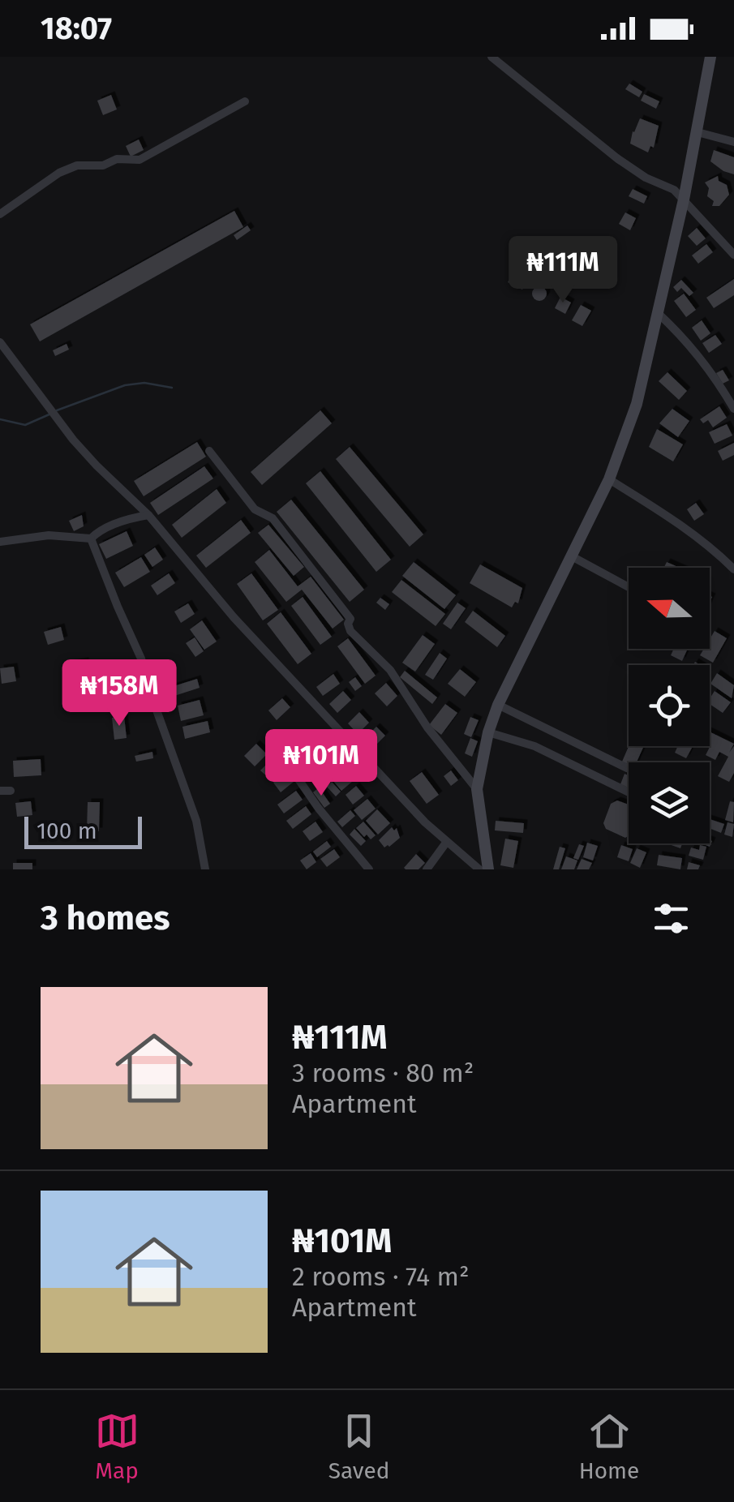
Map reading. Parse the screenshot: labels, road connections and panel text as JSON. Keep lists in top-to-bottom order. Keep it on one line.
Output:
{"scale_bar":"100 m","north":"left","page":{"status":"18:07","price":["₦111M","₦158M","₦101M"],"scale":"100 m","heading":"3 homes","list":[{"name":"₦111M","note":"3 rooms · 80 m² · Apartment"},{"name":"₦101M","note":"2 rooms · 74 m² · Apartment"}],"tabs":["Map","Saved","Home"]}}
